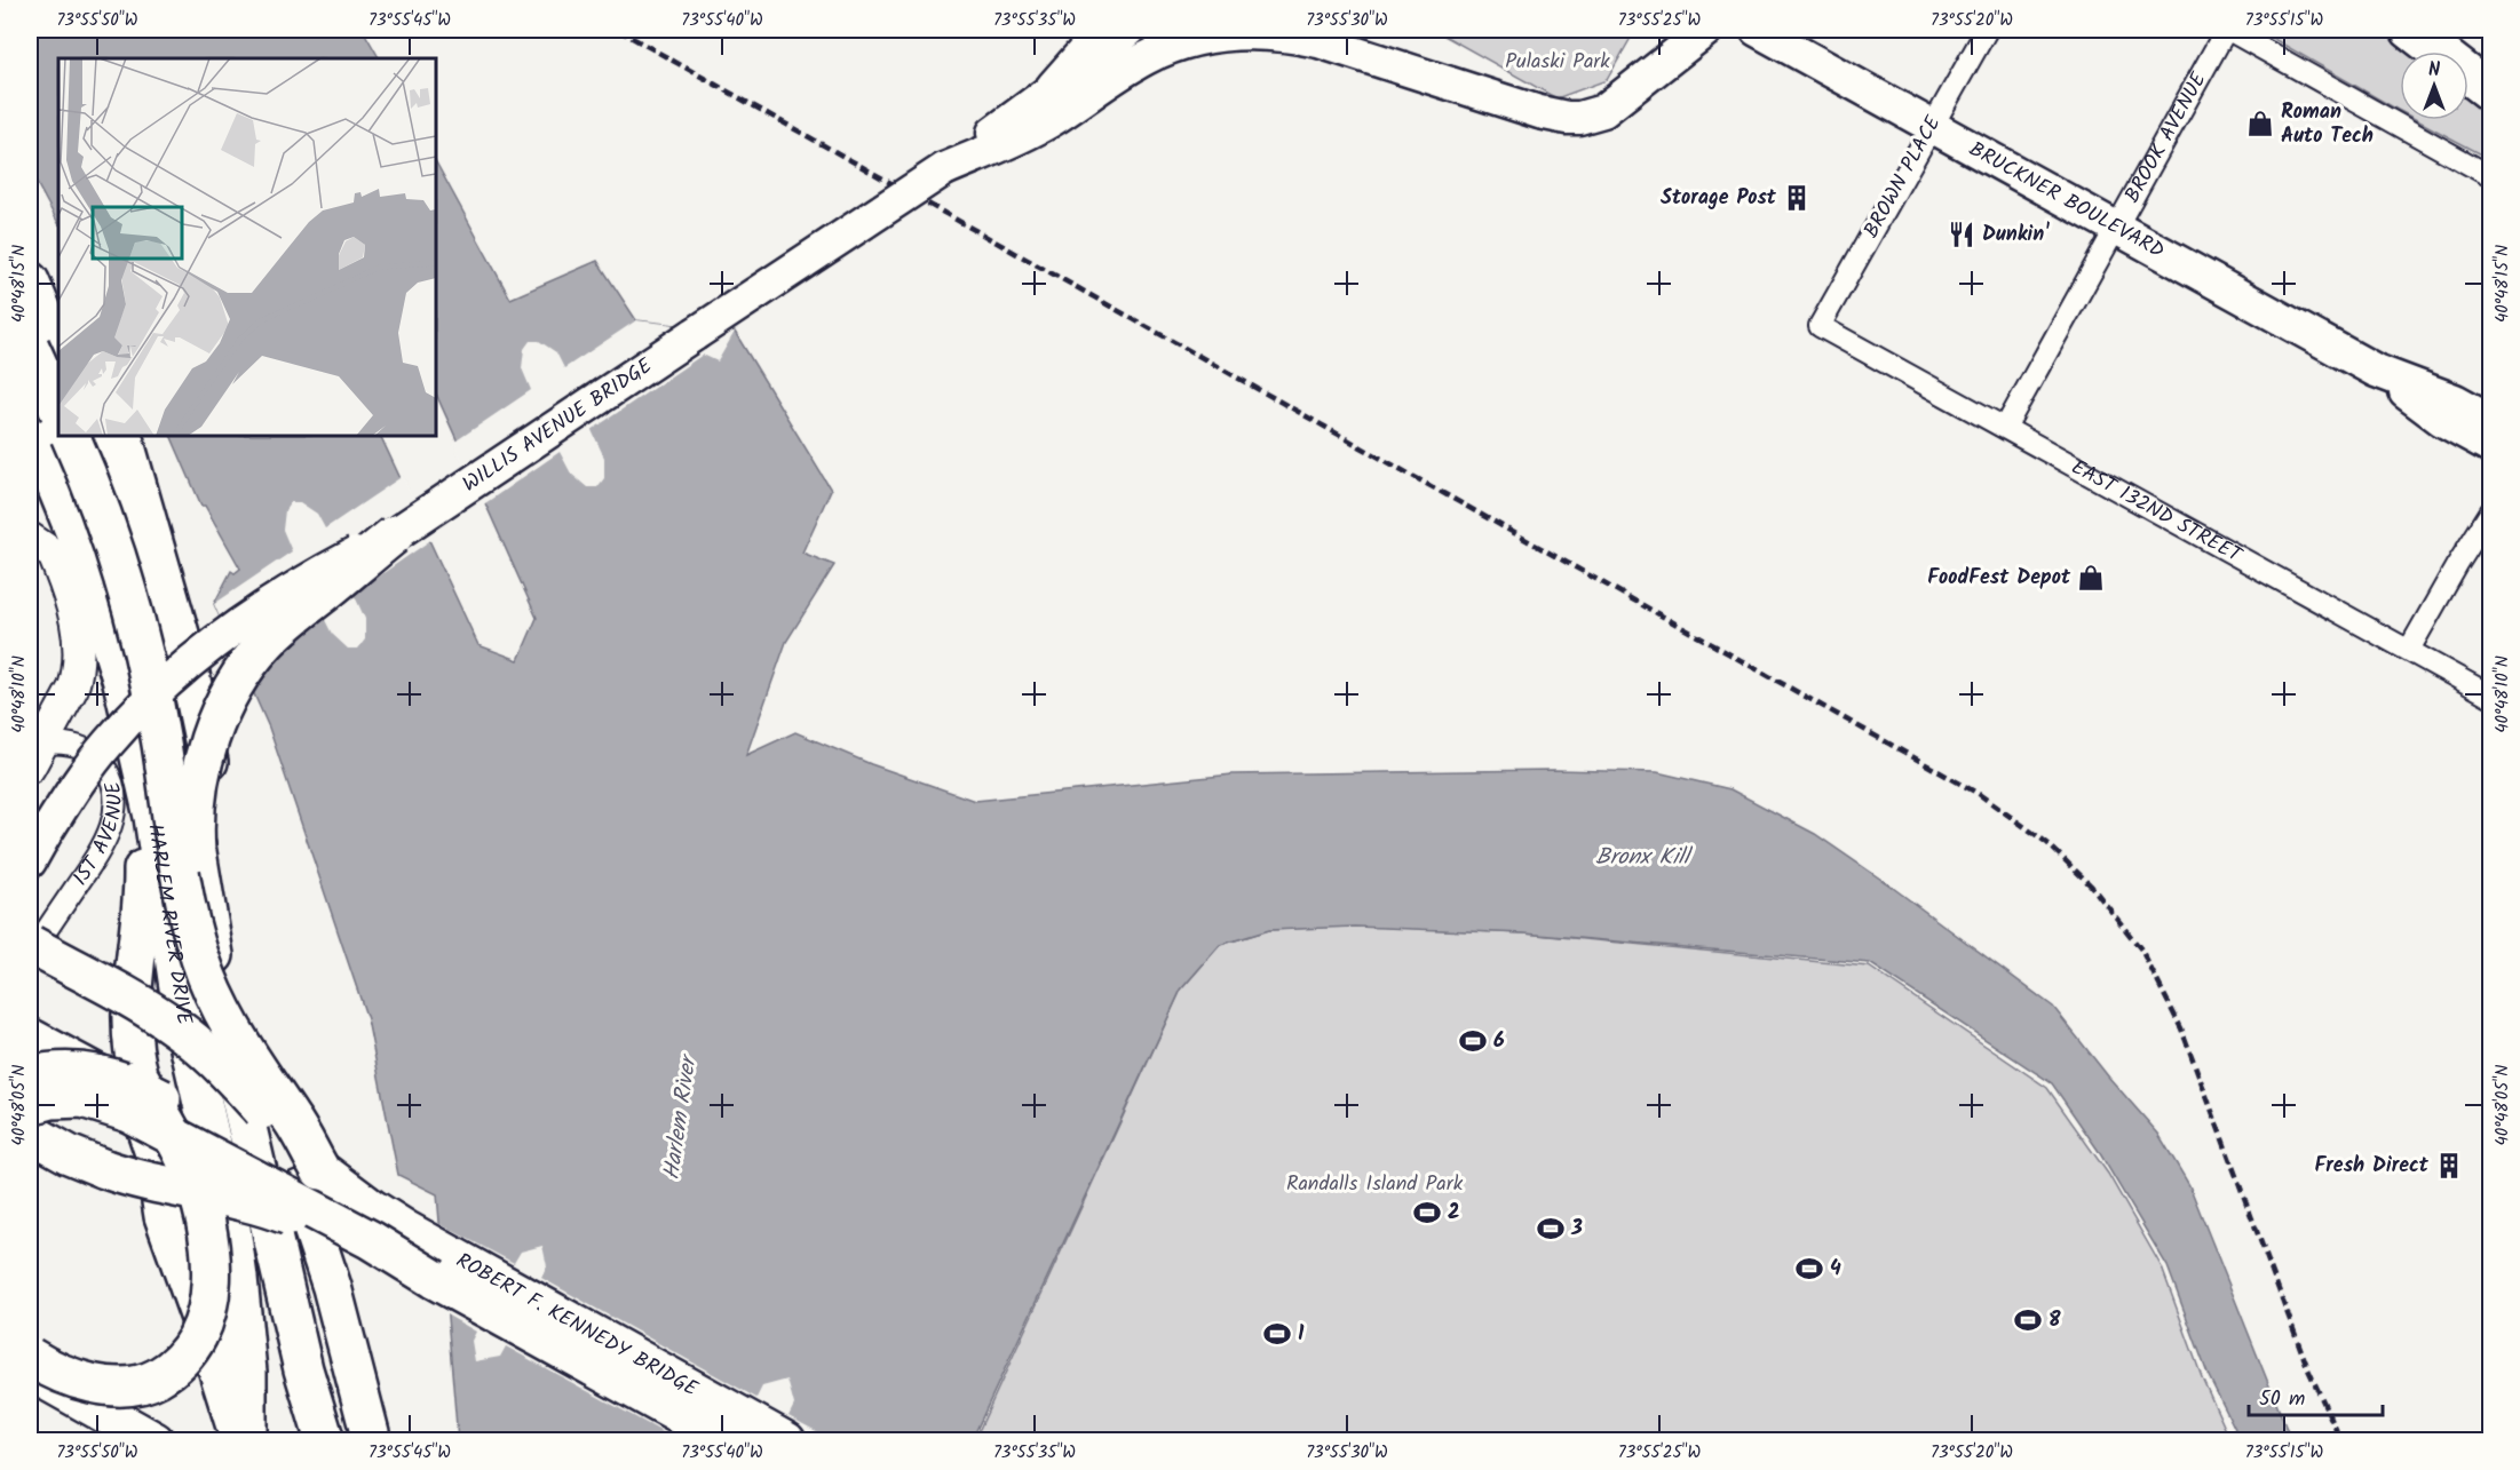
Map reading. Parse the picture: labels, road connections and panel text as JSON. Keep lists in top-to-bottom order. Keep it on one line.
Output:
{"streets":{"highway":["HARLEM RIVER DRIVE","ROBERT F. KENNEDY BRIDGE"],"main road":["BRUCKNER BOULEVARD","WILLIS AVENUE BRIDGE","1ST AVENUE"],"street":["BROOK AVENUE","BROWN PLACE","EAST 132ND STREET"]},"crossings":[["BROOK AVENUE","BRUCKNER BOULEVARD"],["BROOK AVENUE","EAST 132ND STREET"],["BROWN PLACE","BRUCKNER BOULEVARD"],["BROWN PLACE","EAST 132ND STREET"]],"water":["Bronx Kill","Harlem River"],"parks":["Pulaski Park","Randalls Island Park"],"places":{"shop":["Roman Auto Tech","FoodFest Depot"],"building":["Storage Post","Fresh Direct"],"restaurant":["Dunkin'"],"sports":["6","2","3","4","8","1"]},"scale_bar":"50 m","north":"top","coordinates":["73°55'50\"W","73°55'45\"W","73°55'40\"W","73°55'35\"W","73°55'30\"W","73°55'25\"W","73°55'20\"W","73°55'15\"W","40°48'15\"N","40°48'10\"N","40°48'05\"N"]}
